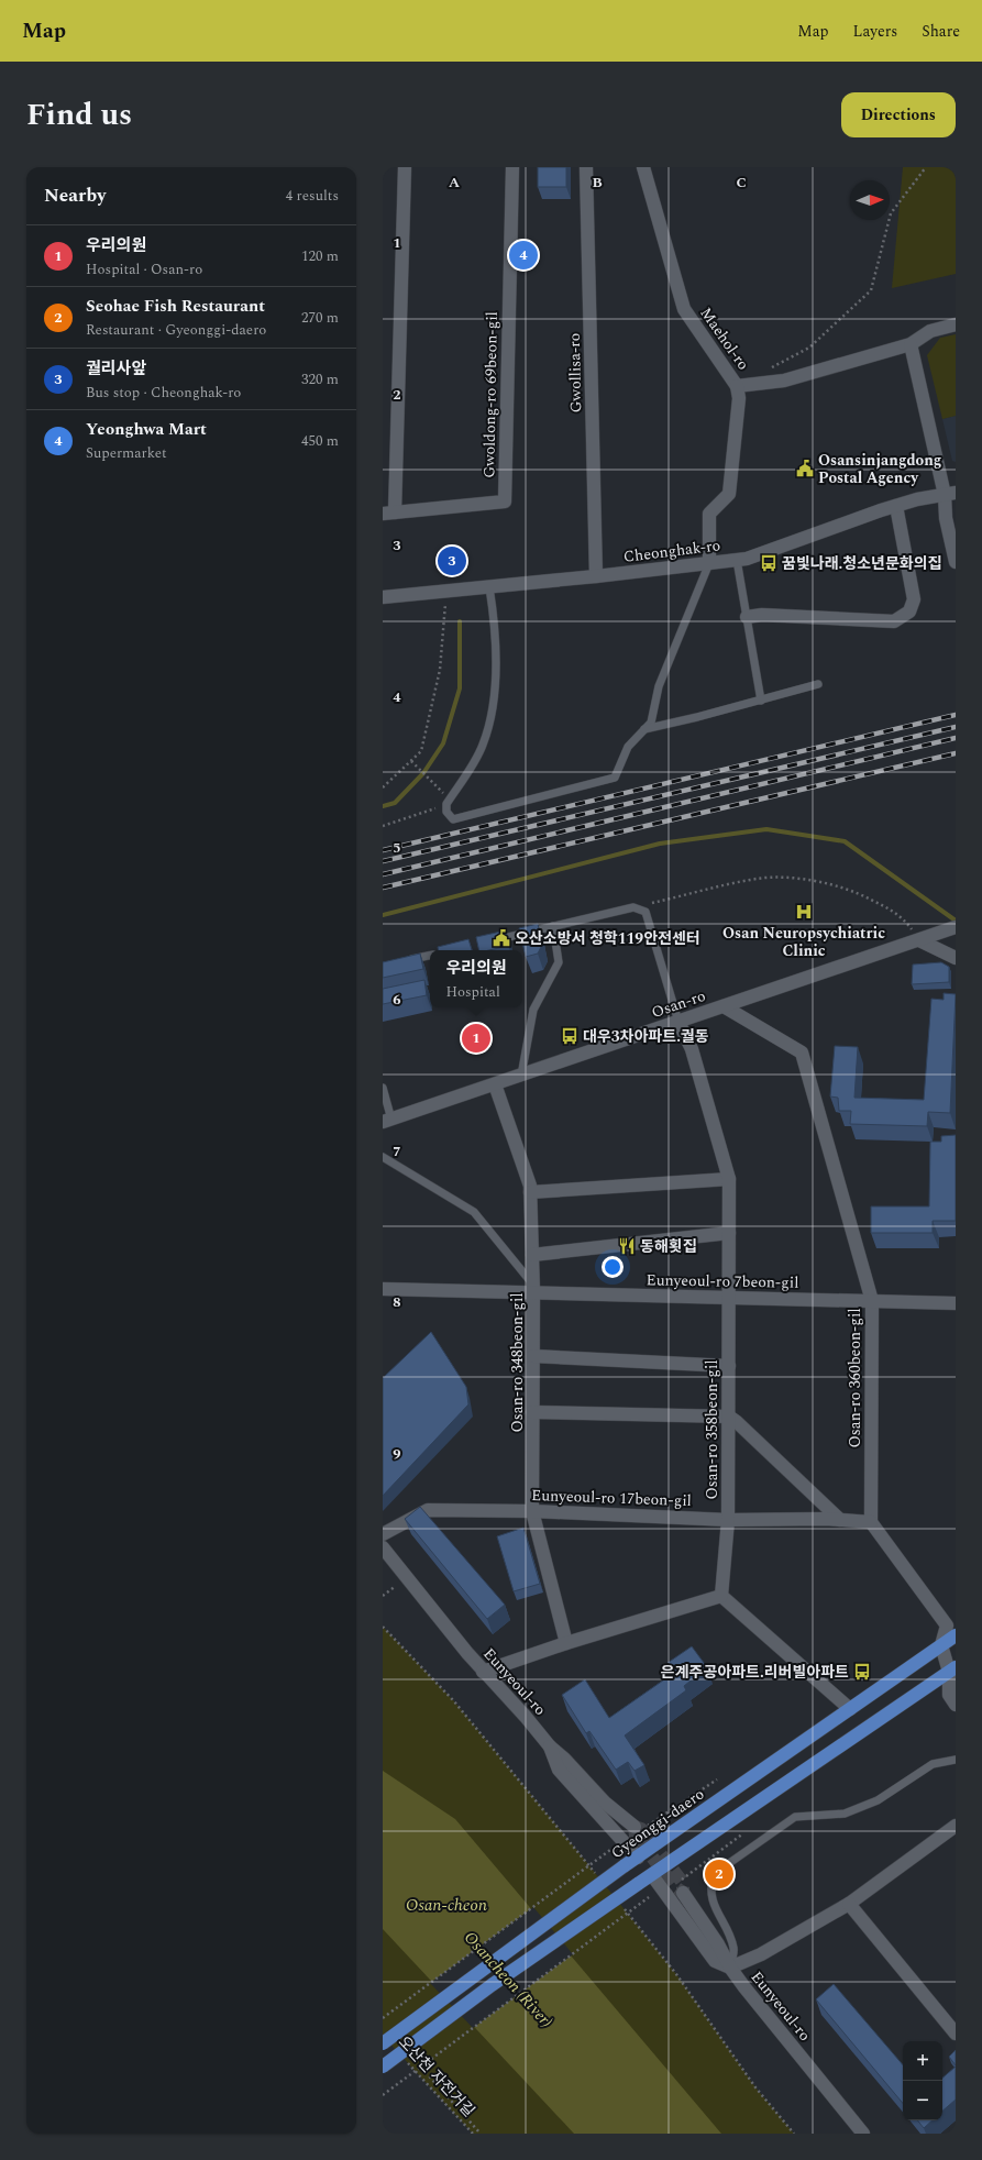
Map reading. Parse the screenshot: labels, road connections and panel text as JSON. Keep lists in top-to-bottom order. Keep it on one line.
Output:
{"streets":{"main road":["Gyeonggi-daero"],"street":["Maehol-ro","Gwollisa-ro","Gwoldong-ro 69beon-gil","Cheonghak-ro","Osan-ro","Eunyeoul-ro 7beon-gil","Osan-ro 348beon-gil","Osan-ro 360beon-gil","Osan-ro 358beon-gil","Eunyeoul-ro 17beon-gil","Eunyeoul-ro"],"path":["오산천 자전거길"]},"crossings":[["Gwollisa-ro","Cheonghak-ro"],["Osan-ro","Osan-ro 348beon-gil"],["Osan-ro","Osan-ro 360beon-gil"],["Osan-ro","Osan-ro 358beon-gil"],["Eunyeoul-ro 7beon-gil","Osan-ro 348beon-gil"],["Eunyeoul-ro 7beon-gil","Osan-ro 360beon-gil"],["Eunyeoul-ro 7beon-gil","Osan-ro 358beon-gil"],["Osan-ro 348beon-gil","Eunyeoul-ro 17beon-gil"],["Osan-ro 360beon-gil","Eunyeoul-ro 17beon-gil"],["Osan-ro 358beon-gil","Eunyeoul-ro 17beon-gil"]],"water":["Osan-cheon","Osancheon (River)"],"places":{"public building":["Osansinjangdong Postal Agency","오산소방서 청학119안전센터"],"bus stop":["꿈빛나래.청소년문화의집","대우3차아파트.궐동","은계주공아파트.리버빌아파트"],"hospital":["Osan Neuropsychiatric Clinic"],"restaurant":["동해횟집"]},"north":"right","page":{"header":"Map","nav":["Map","Layers","Share"],"title":"Find us","buttons":"Directions","heading":["Nearby","4 results"],"list":[{"mark":"1","name":"우리의원","note":"Hospital · Osan-ro","value":"120 m"},{"mark":"2","name":"Seohae Fish Restaurant","note":"Restaurant · Gyeonggi-daero","value":"270 m"},{"mark":"3","name":"궐리사앞","note":"Bus stop · Cheonghak-ro","value":"320 m"},{"mark":"4","name":"Yeonghwa Mart","note":"Supermarket","value":"450 m"}],"pins":["4","3","1","2"],"popup":["우리의원","Hospital"],"map_buttons":["+","−"]},"grid":{"columns":["A","B","C"],"rows":["1","2","3","4","5","6","7","8","9"]}}
